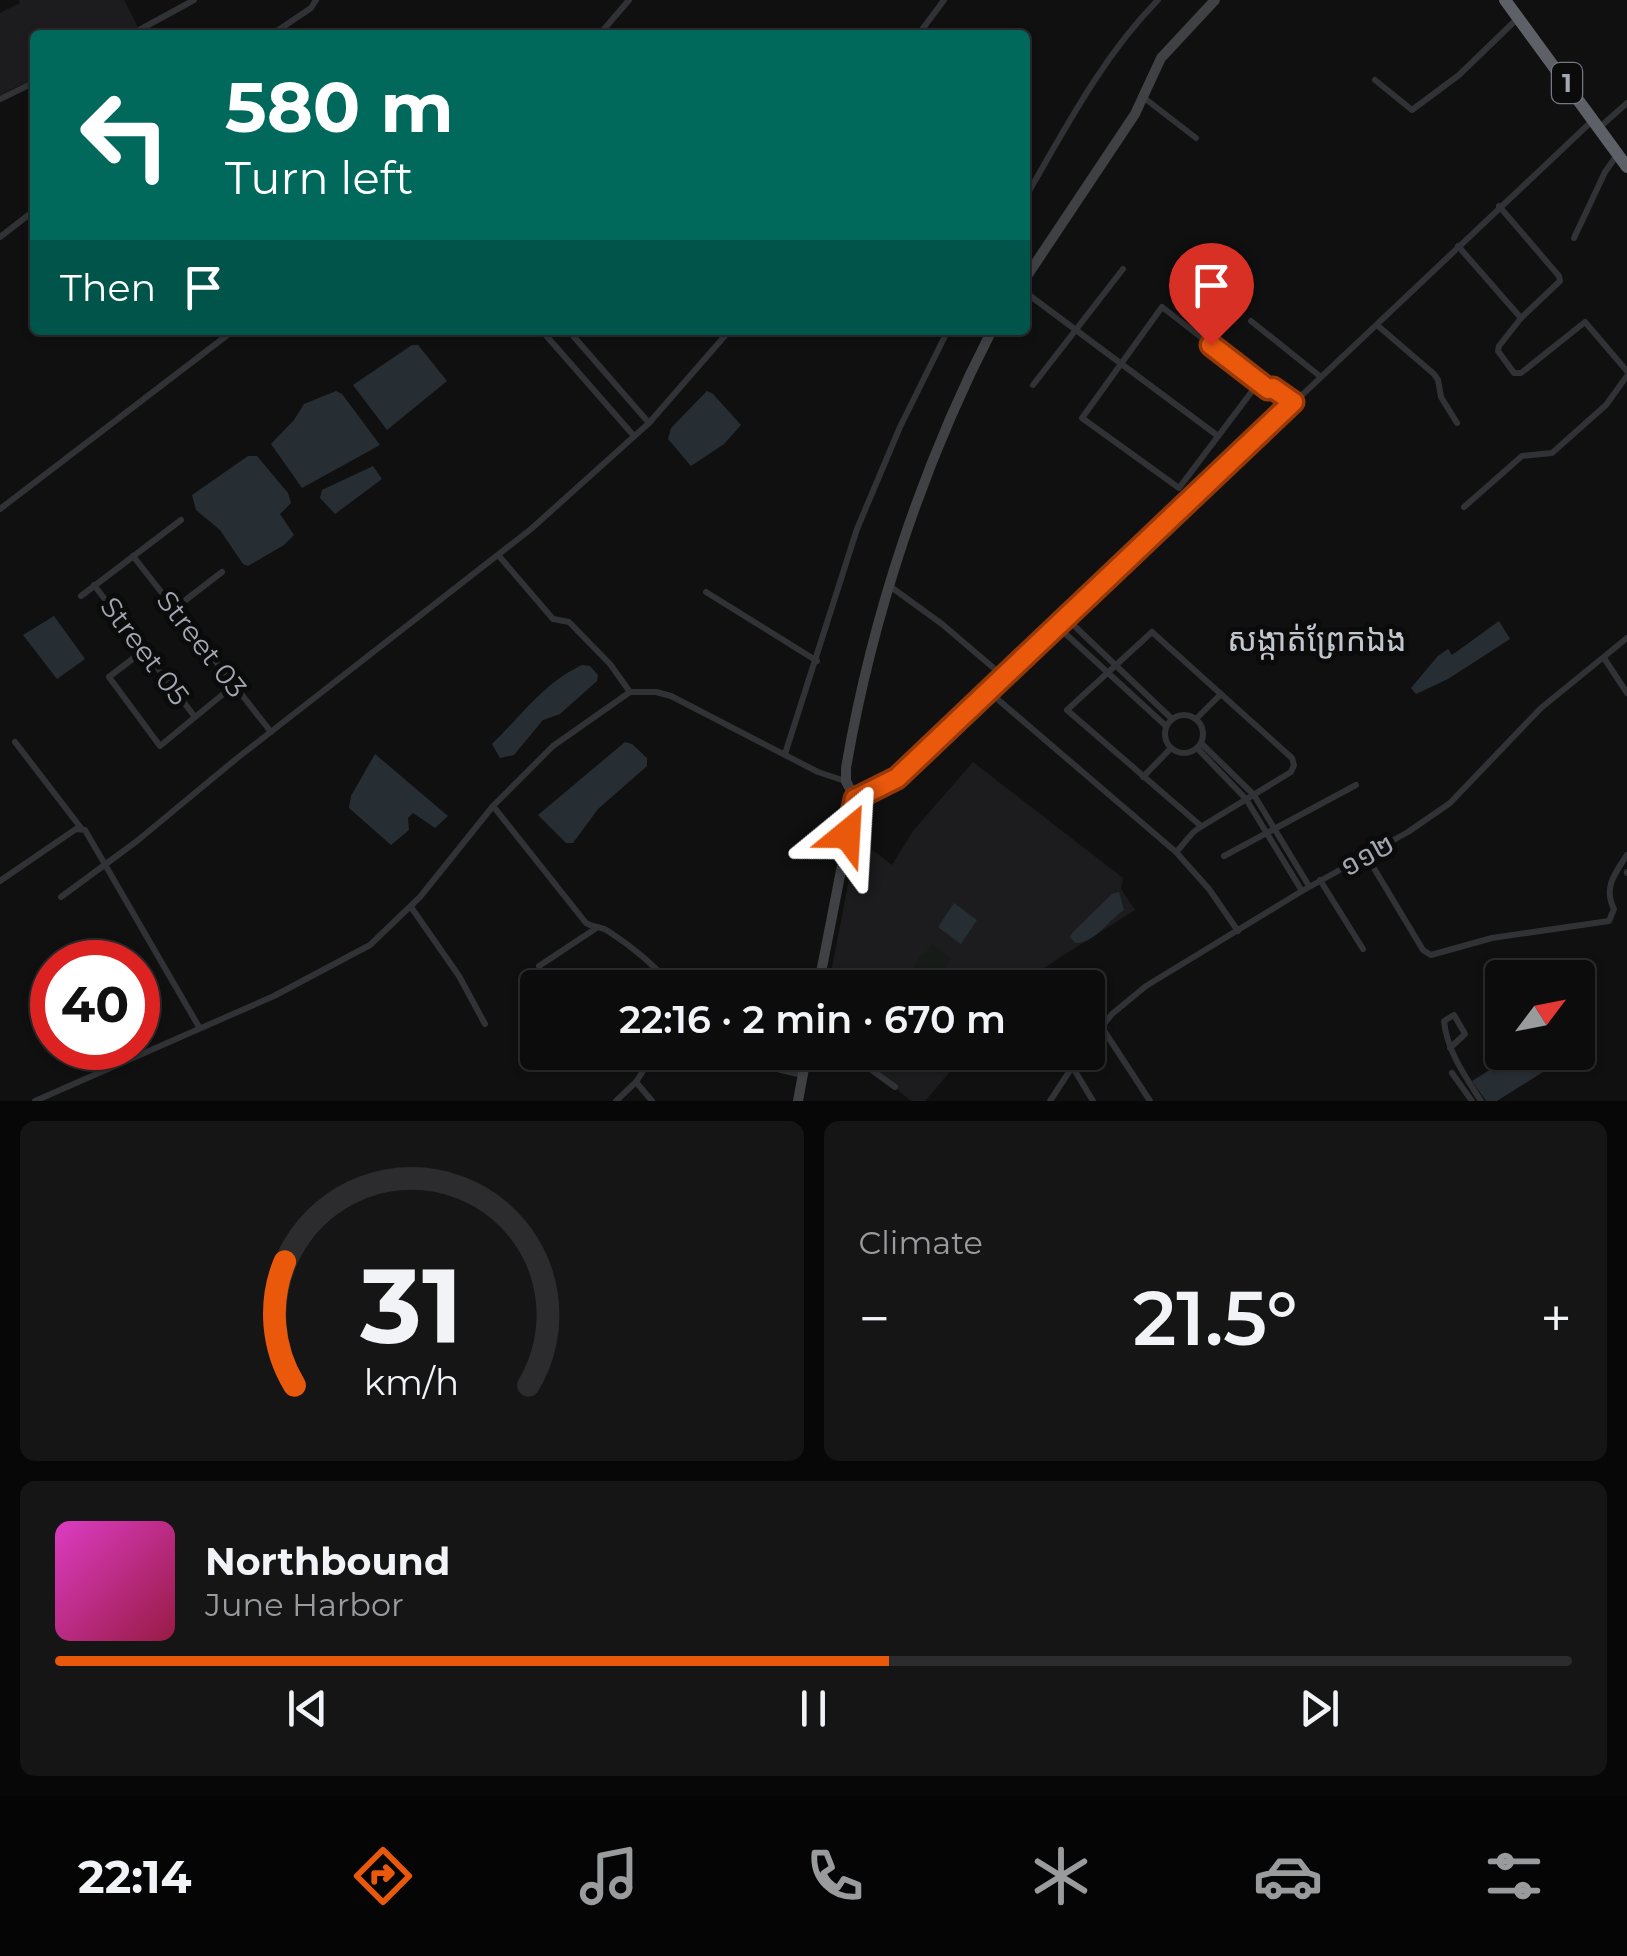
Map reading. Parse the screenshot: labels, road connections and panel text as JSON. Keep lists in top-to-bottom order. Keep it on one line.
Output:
{"streets":{"highway":["1"],"street":["Street 03","Street 05","១១២"]},"districts":["សង្កាត់ព្រែកឯង"],"north":"top right","page":{"turn":["580 m","Turn left"],"then":"Then","limit":"40","trip":"22:16 · 2 min · 670 m","tile":"Climate","heat":["−","21.5°","+"],"song":["Northbound","June Harbor"],"tabs":"22:14","gauge":["31","km/h"]}}
